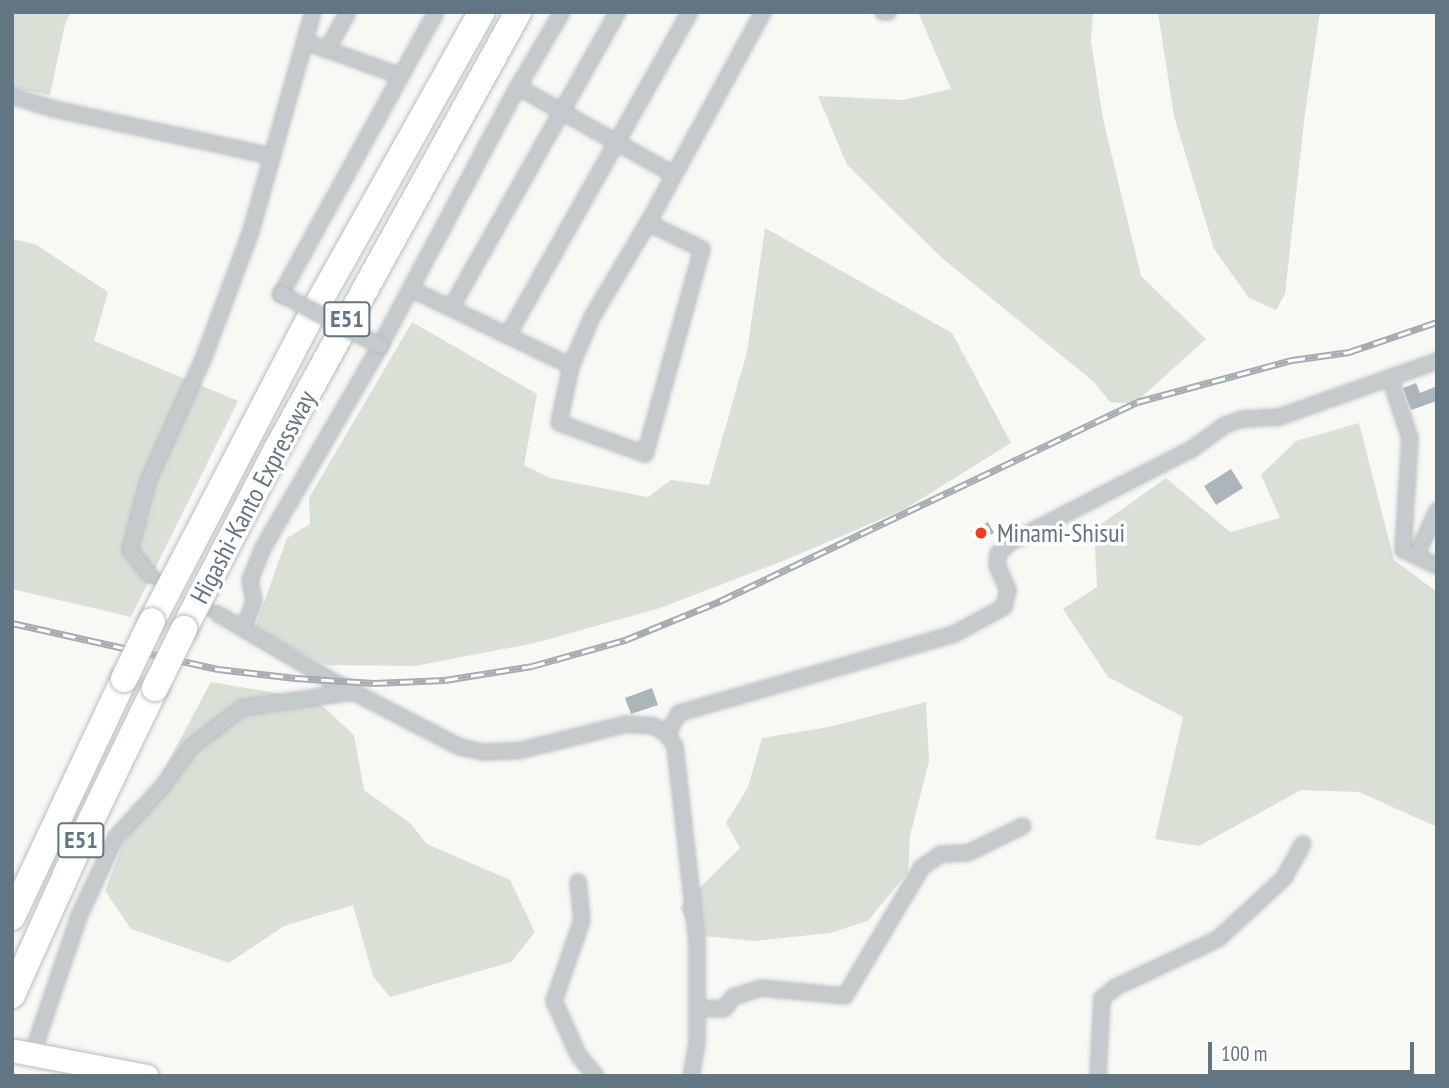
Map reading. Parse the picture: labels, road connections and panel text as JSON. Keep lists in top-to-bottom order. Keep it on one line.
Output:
{"streets":{"highway":["E51","Higashi-Kanto Expressway"]},"places":["Minami-Shisui"],"scale_bar":"100 m"}
